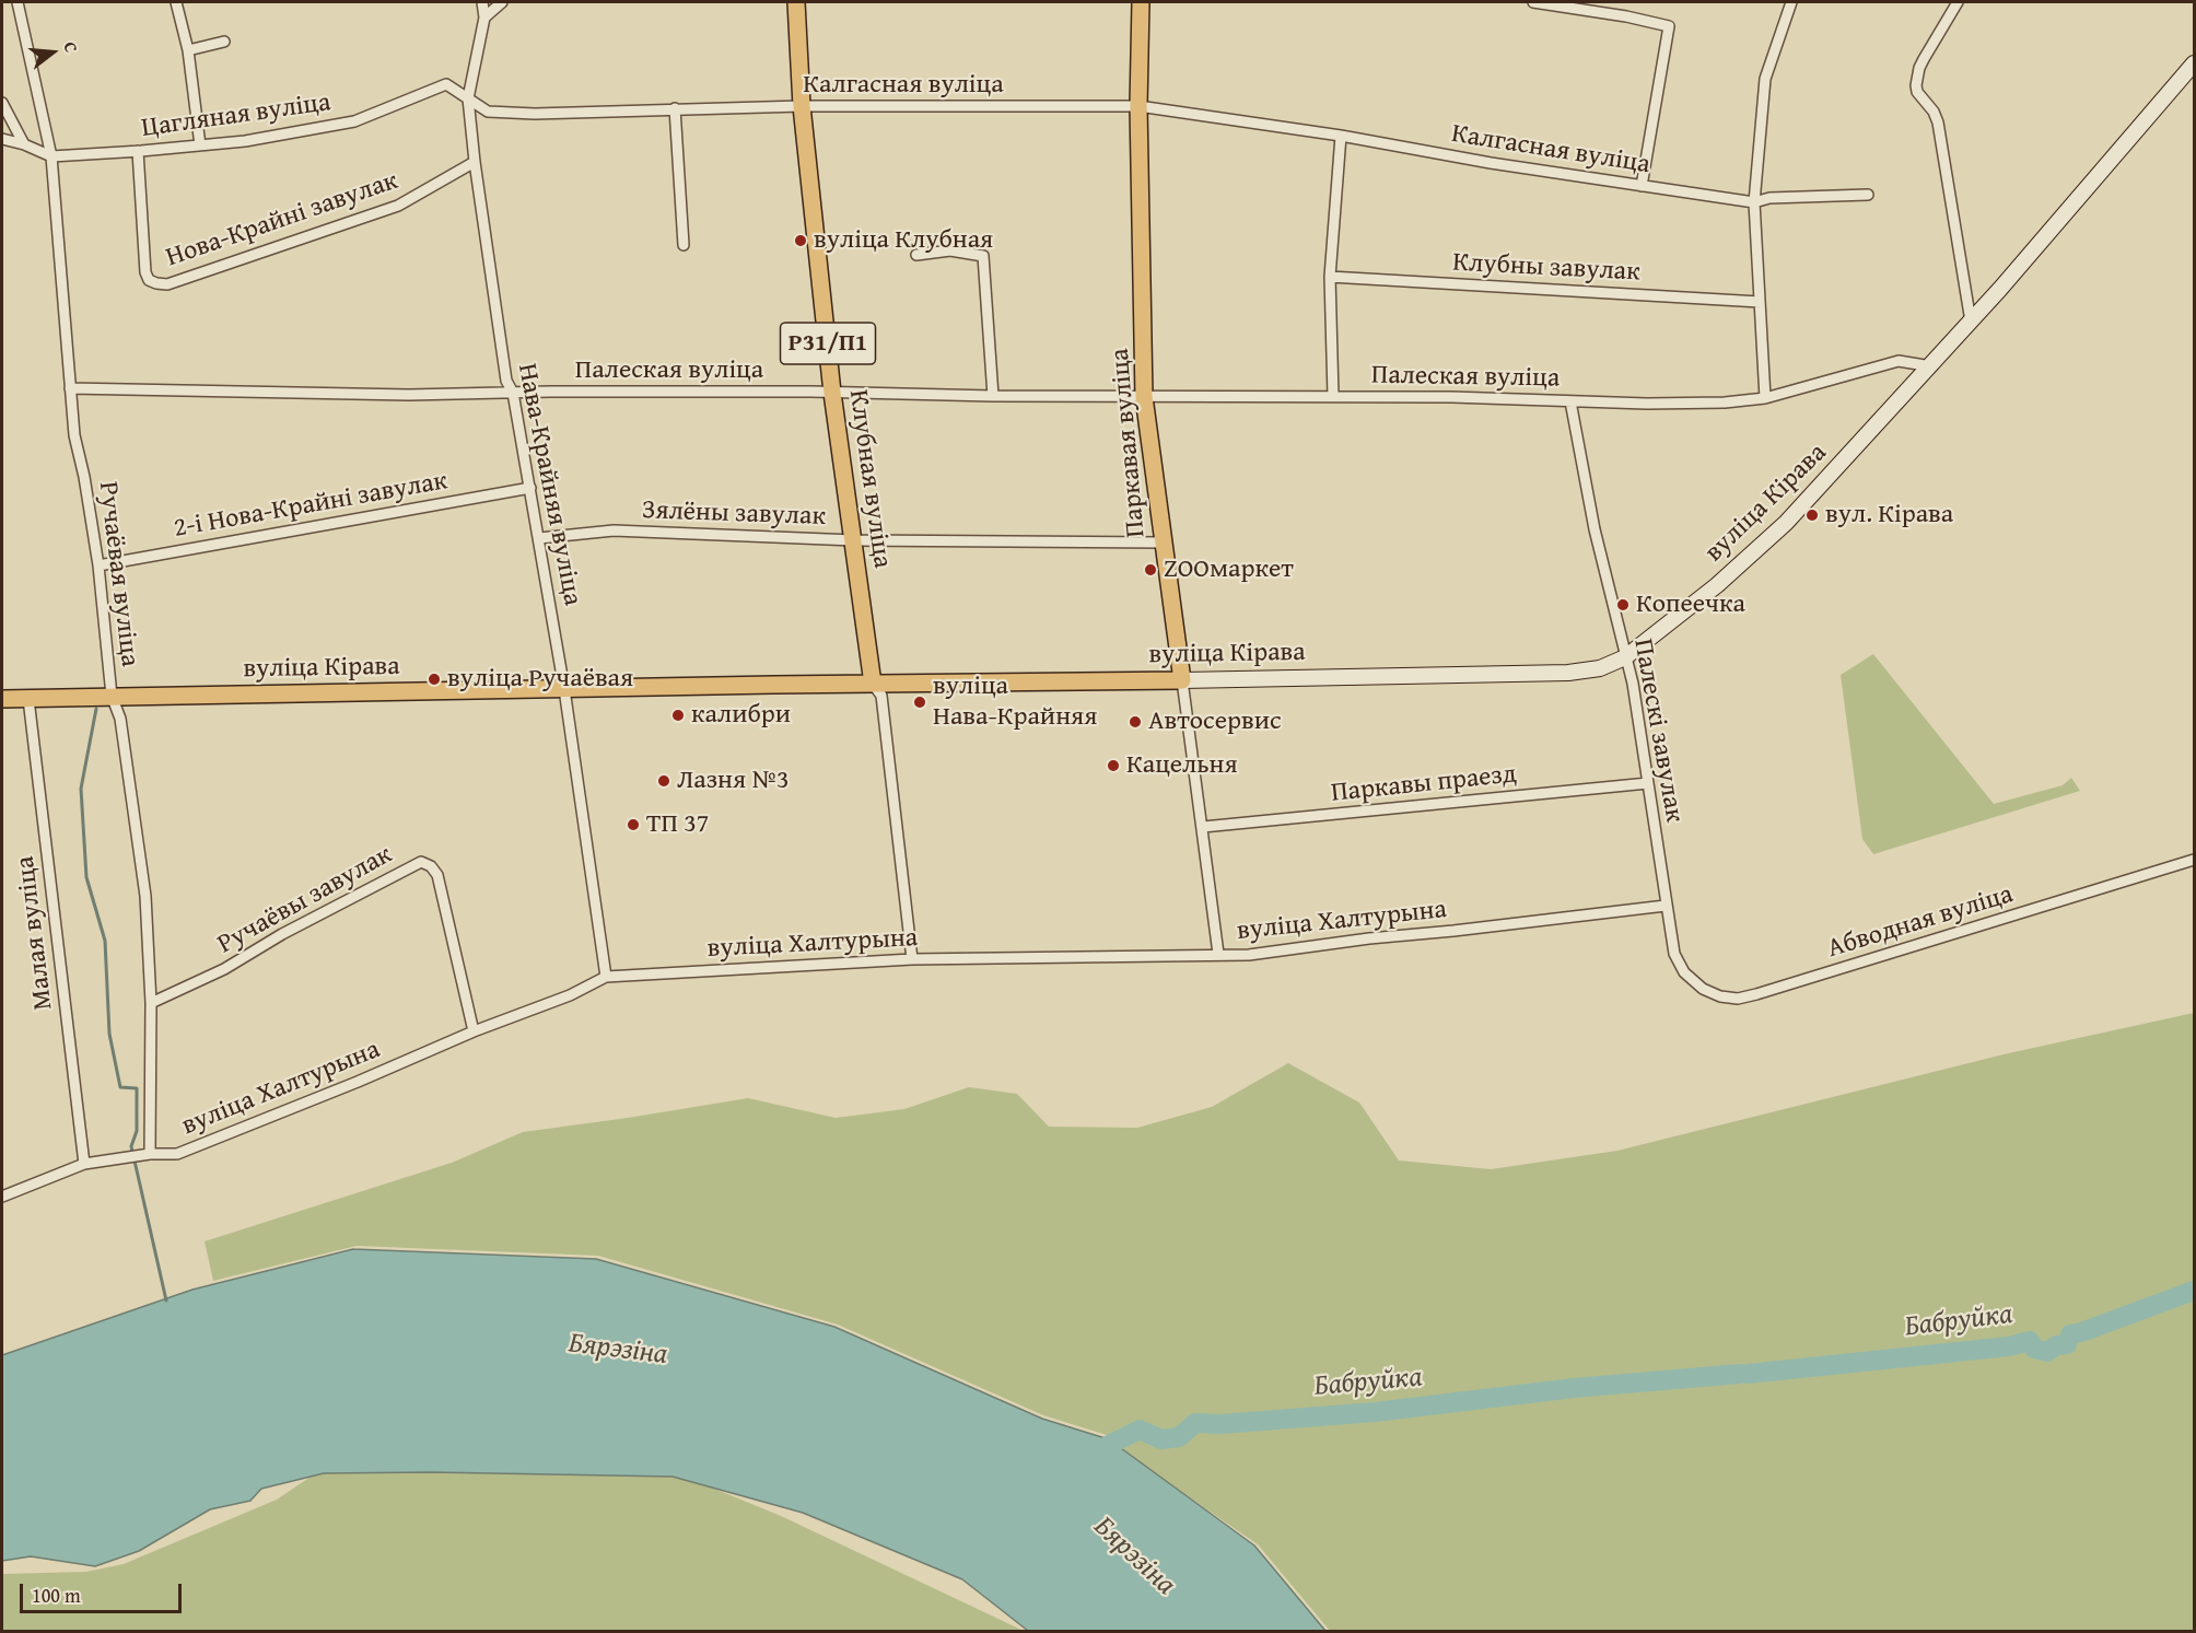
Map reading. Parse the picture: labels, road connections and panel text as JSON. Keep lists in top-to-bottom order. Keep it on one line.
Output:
{"streets":{"main road":["Р31/П1","Паркавая вуліца","Клубная вуліца","вуліца Кірава"],"street":["Калгасная вуліца","Цагляная вуліца","Нова-Крайні завулак","Клубны завулак","Палеская вуліца","Нава-Крайняя вуліца","2-і Нова-Крайні завулак","Зялёны завулак","Ручаёвая вуліца","Палескі завулак","Паркавы праезд","Ручаёвы завулак","вуліца Халтурына","Абводная вуліца","Малая вуліца"]},"crossings":[["Калгасная вуліца","Цагляная вуліца"],["Калгасная вуліца","Паркавая вуліца"],["Калгасная вуліца","Клубная вуліца"],["Калгасная вуліца","Нава-Крайняя вуліца"],["Цагляная вуліца","Нова-Крайні завулак"],["Цагляная вуліца","Нава-Крайняя вуліца"],["Цагляная вуліца","Ручаёвая вуліца"],["Нова-Крайні завулак","Нава-Крайняя вуліца"],["Палеская вуліца","Паркавая вуліца"],["Палеская вуліца","Клубная вуліца"],["Палеская вуліца","Нава-Крайняя вуліца"],["Палеская вуліца","вуліца Кірава"],["Палеская вуліца","Ручаёвая вуліца"],["Палеская вуліца","Палескі завулак"],["Паркавая вуліца","вуліца Кірава"],["Паркавая вуліца","Зялёны завулак"],["Паркавая вуліца","Паркавы праезд"],["Паркавая вуліца","вуліца Халтурына"],["Клубная вуліца","вуліца Кірава"],["Клубная вуліца","Зялёны завулак"],["Клубная вуліца","вуліца Халтурына"],["Нава-Крайняя вуліца","вуліца Кірава"],["Нава-Крайняя вуліца","2-і Нова-Крайні завулак"],["Нава-Крайняя вуліца","Зялёны завулак"],["Нава-Крайняя вуліца","вуліца Халтурына"],["вуліца Кірава","Ручаёвая вуліца"],["вуліца Кірава","Палескі завулак"],["вуліца Кірава","Малая вуліца"],["2-і Нова-Крайні завулак","Ручаёвая вуліца"],["Ручаёвая вуліца","Ручаёвы завулак"],["Ручаёвая вуліца","вуліца Халтурына"],["Палескі завулак","Паркавы праезд"],["Палескі завулак","вуліца Халтурына"],["Палескі завулак","Абводная вуліца"],["Ручаёвы завулак","вуліца Халтурына"],["вуліца Халтурына","Малая вуліца"]],"water":["Бабруйка","Бярэзіна"],"places":["вуліца Клубная","вул. Кірава","ZOOмаркет","Копеечка","вуліца Ручаёвая","вуліца Нава-Крайняя","калибри","Автосервис","Кацельня","Лазня №3","ТП 37"],"scale_bar":"100 m","north":"right"}
